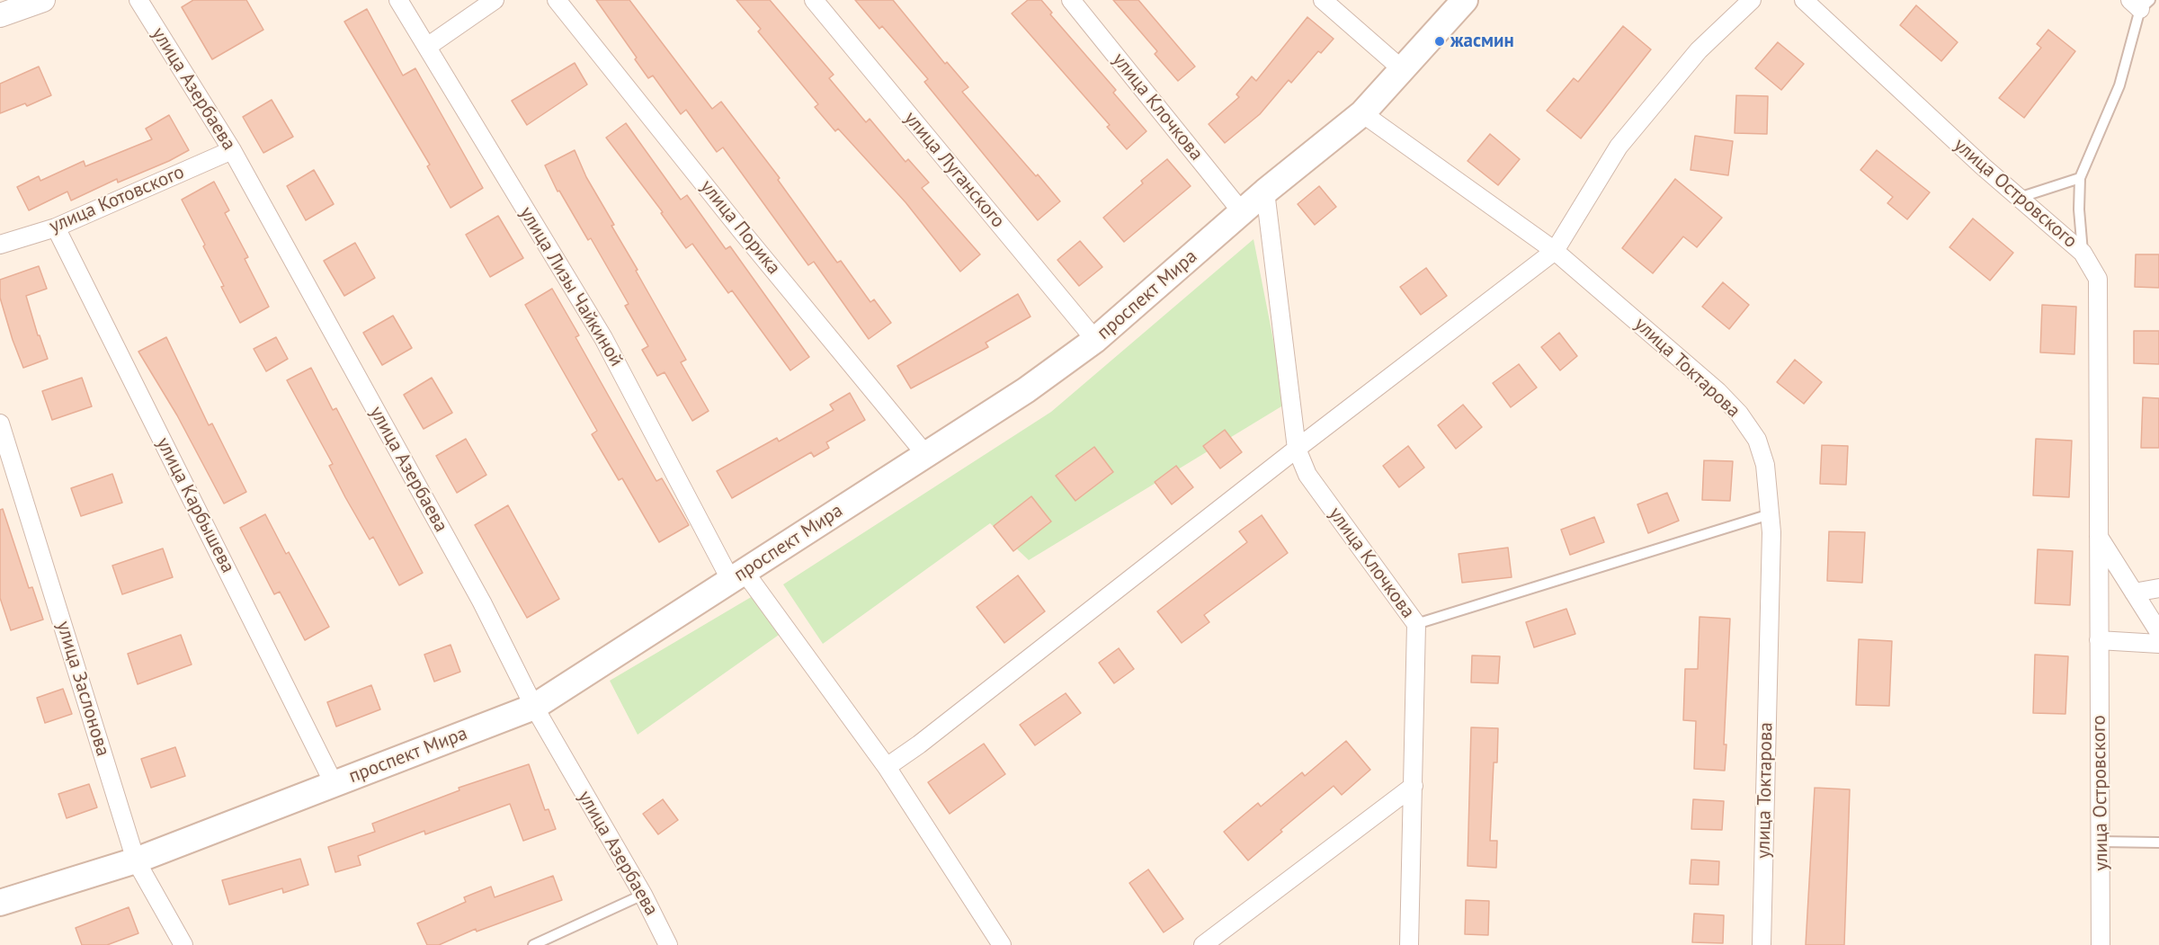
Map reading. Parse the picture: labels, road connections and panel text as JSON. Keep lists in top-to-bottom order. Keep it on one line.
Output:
{"streets":{"main road":["проспект Мира"],"street":["улица Азербаева","улица Клочкова","улица Луганского","улица Островского","улица Котовского","улица Порика","улица Лизы Чайкиной","улица Токтарова","улица Карбышева","улица Заслонова"]},"crossings":[["улица Азербаева","улица Котовского"],["улица Азербаева","проспект Мира"],["улица Клочкова","проспект Мира"],["улица Луганского","проспект Мира"],["улица Котовского","улица Карбышева"],["улица Порика","проспект Мира"],["улица Лизы Чайкиной","проспект Мира"],["проспект Мира","улица Токтарова"],["проспект Мира","улица Карбышева"],["проспект Мира","улица Заслонова"]],"places":["жасмин"]}
